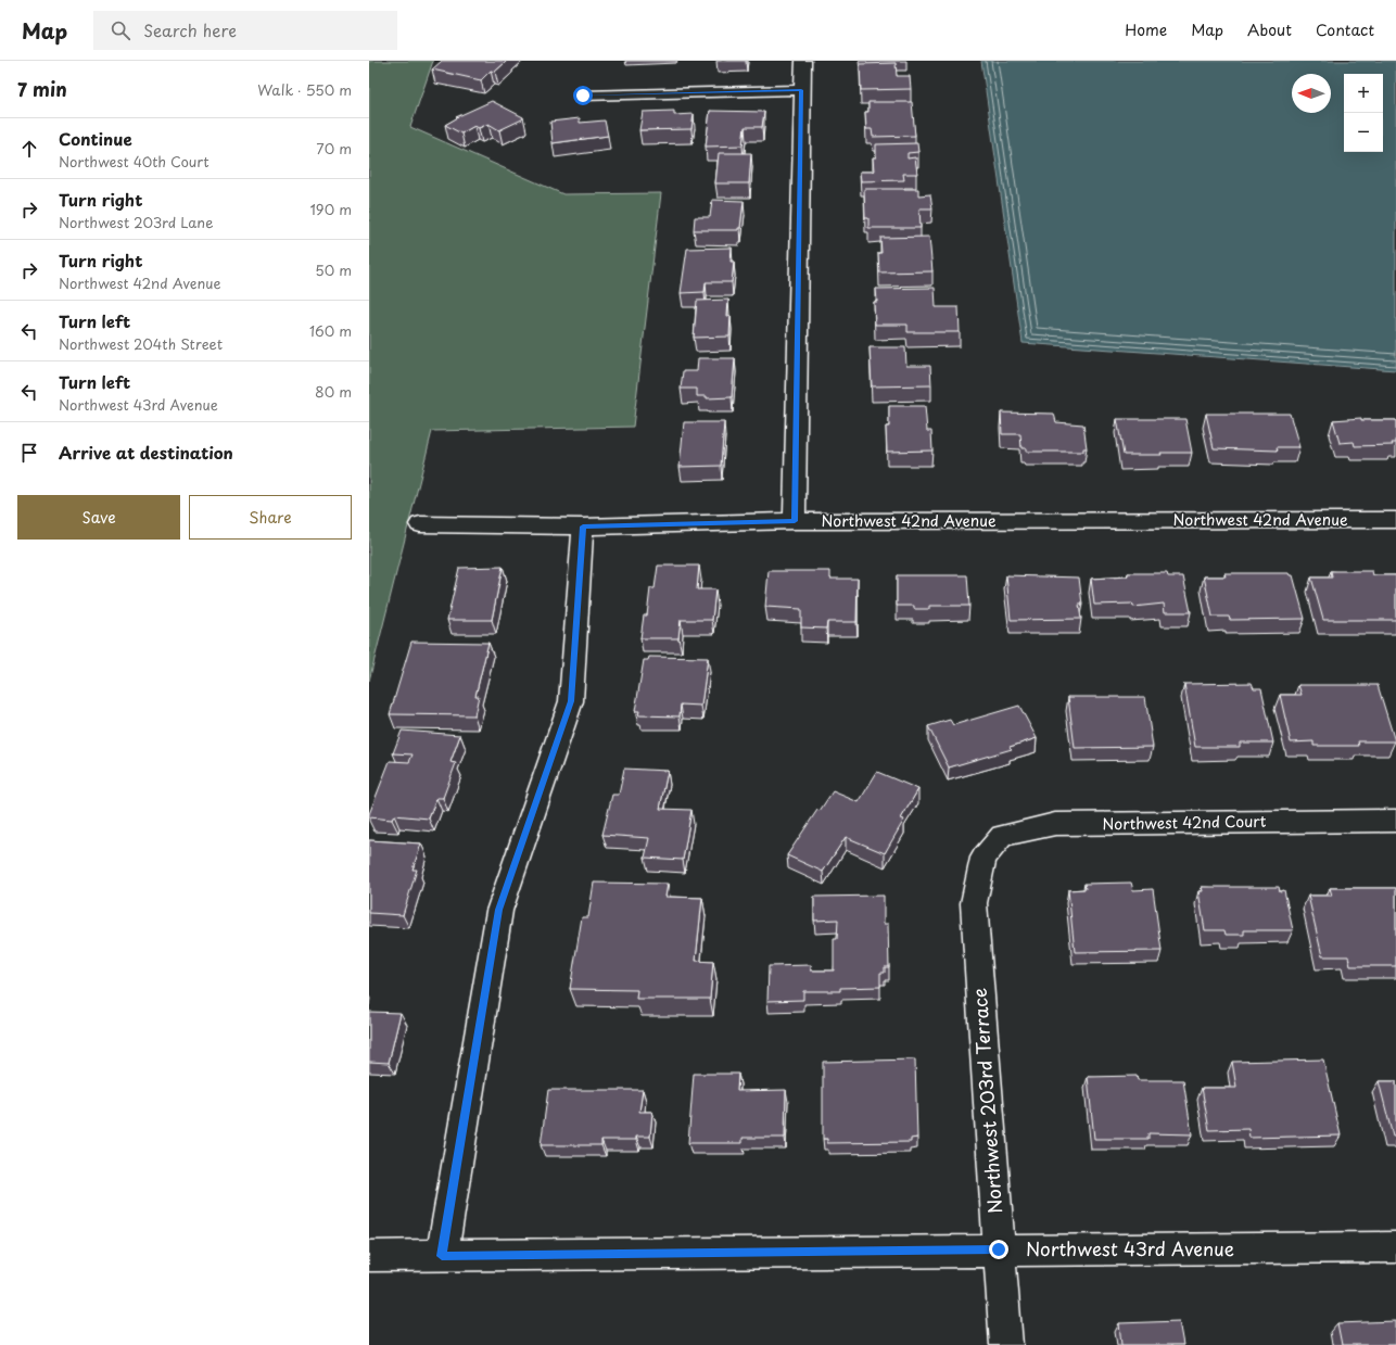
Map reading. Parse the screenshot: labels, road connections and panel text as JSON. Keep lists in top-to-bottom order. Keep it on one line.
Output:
{"streets":{"street":["Northwest 42nd Avenue","Northwest 42nd Court","Northwest 203rd Terrace","Northwest 43rd Avenue"]},"crossings":[["Northwest 42nd Court","Northwest 203rd Terrace"],["Northwest 203rd Terrace","Northwest 43rd Avenue"]],"north":"left","page":{"header":"Map","search":"Search here","nav":["Home","Map","About","Contact"],"heading":["7 min","Walk · 550 m"],"map_buttons":["+","−"],"list":[["Continue","Northwest 40th Court","70 m"],["Turn right","Northwest 203rd Lane","190 m"],["Turn right","Northwest 42nd Avenue","50 m"],["Turn left","Northwest 204th Street","160 m"],["Turn left","Northwest 43rd Avenue","80 m"],"Arrive at destination"],"buttons":["Save","Share"]}}
